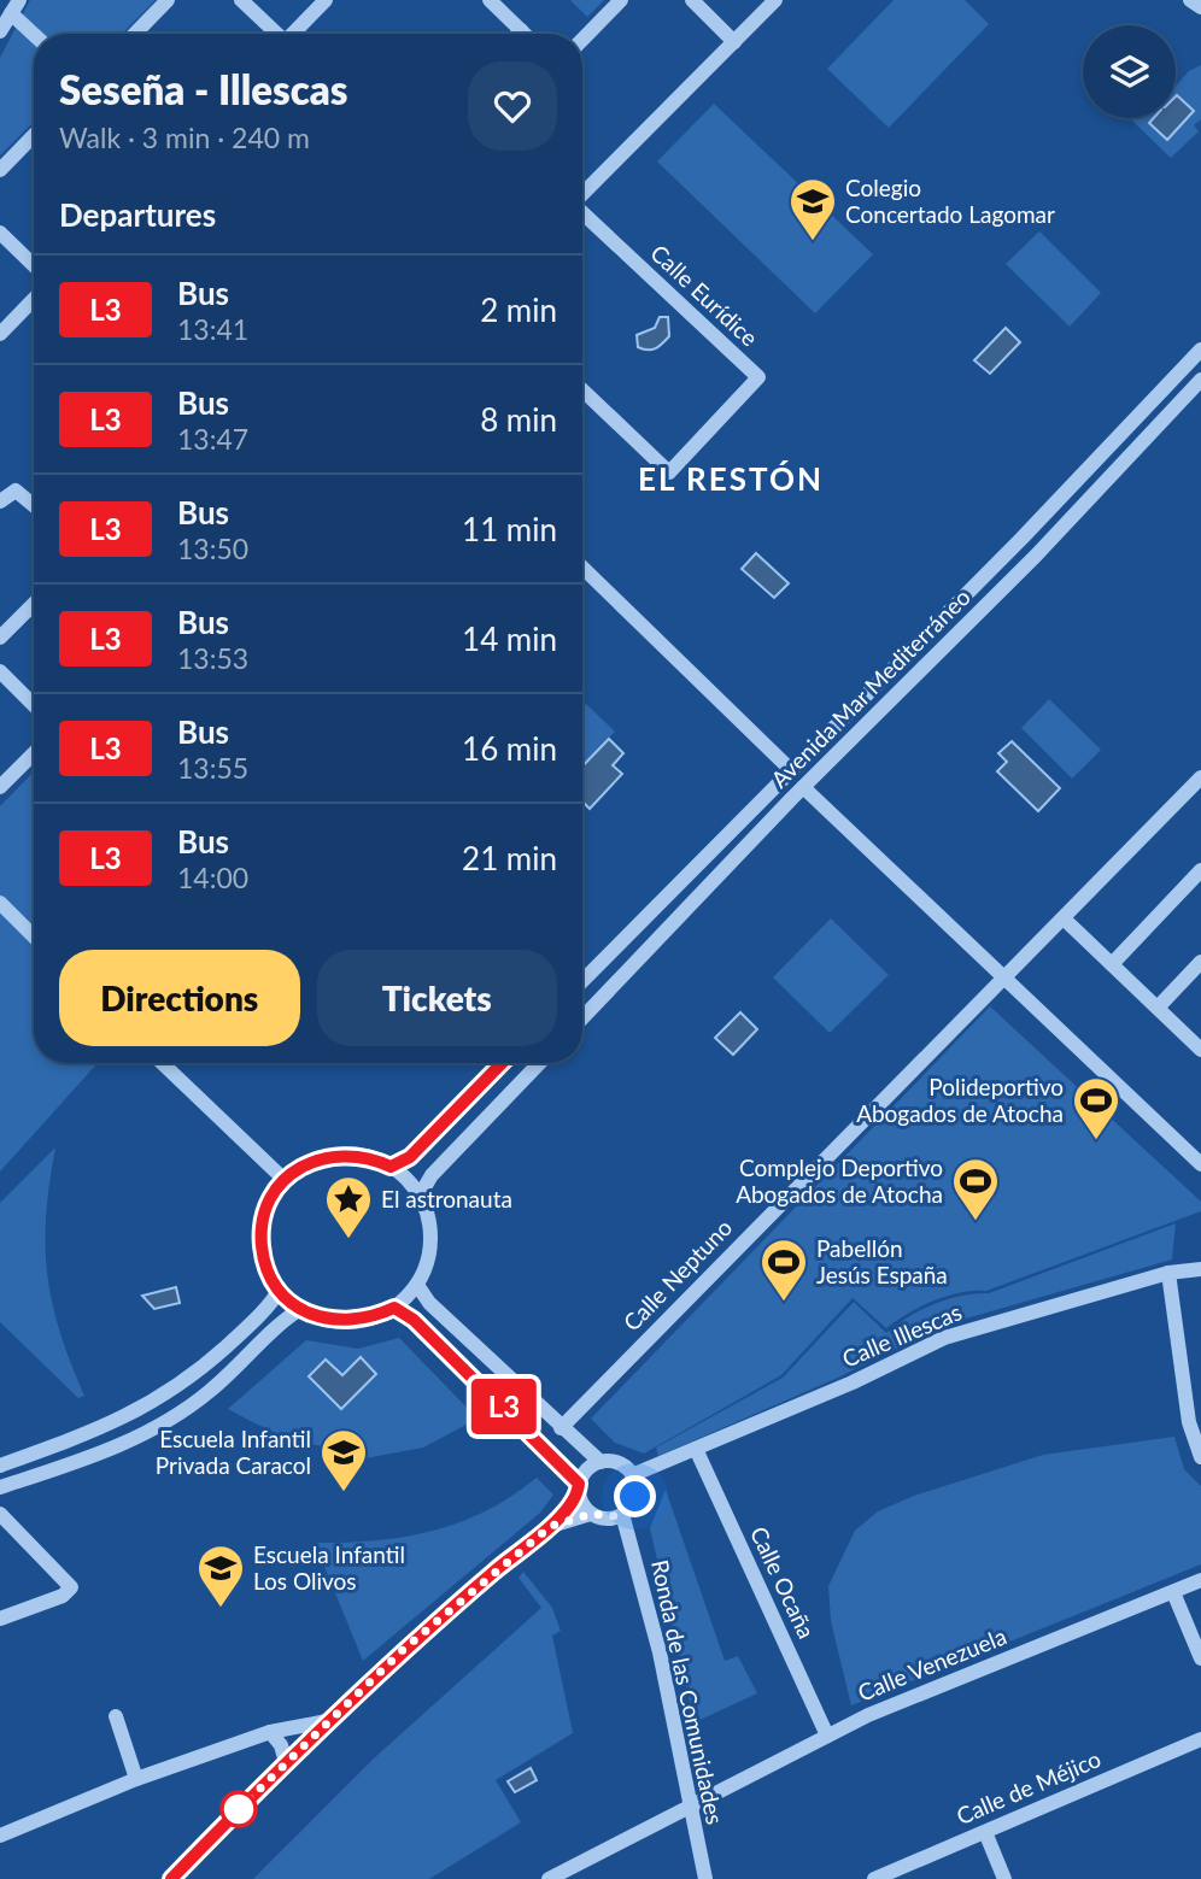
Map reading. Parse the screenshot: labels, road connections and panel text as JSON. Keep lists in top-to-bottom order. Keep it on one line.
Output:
{"streets":{"street":["Calle Eurídice","Avenida Mar Mediterráneo","Calle Neptuno","Calle Illescas","Calle Ocaña","Calle Venezuela","Ronda de las Comunidades","Calle de Méjico"]},"crossings":[["Calle Illescas","Calle Ocaña"],["Calle Illescas","Ronda de las Comunidades"],["Calle Ocaña","Calle Venezuela"],["Calle Venezuela","Ronda de las Comunidades"]],"districts":["EL RESTÓN"],"places":{"school or university":["Colegio Concertado Lagomar","Escuela Infantil Privada Caracol","Escuela Infantil Los Olivos"],"sports":["Polideportivo Abogados de Atocha","Complejo Deportivo Abogados de Atocha","Pabellón Jesús España"],"place":["El astronauta"]},"lines":["bus line L3"],"page":{"on_map":"L3","heading":[["Seseña - Illescas","Walk · 3 min · 240 m"],"Departures"],"list":[{"mark":"L3","name":"Bus","note":"13:41","value":"2 min"},{"mark":"L3","name":"Bus","note":"13:47","value":"8 min"},{"mark":"L3","name":"Bus","note":"13:50","value":"11 min"},{"mark":"L3","name":"Bus","note":"13:53","value":"14 min"},{"mark":"L3","name":"Bus","note":"13:55","value":"16 min"},{"mark":"L3","name":"Bus","note":"14:00","value":"21 min"}],"buttons":["Directions","Tickets"]}}
